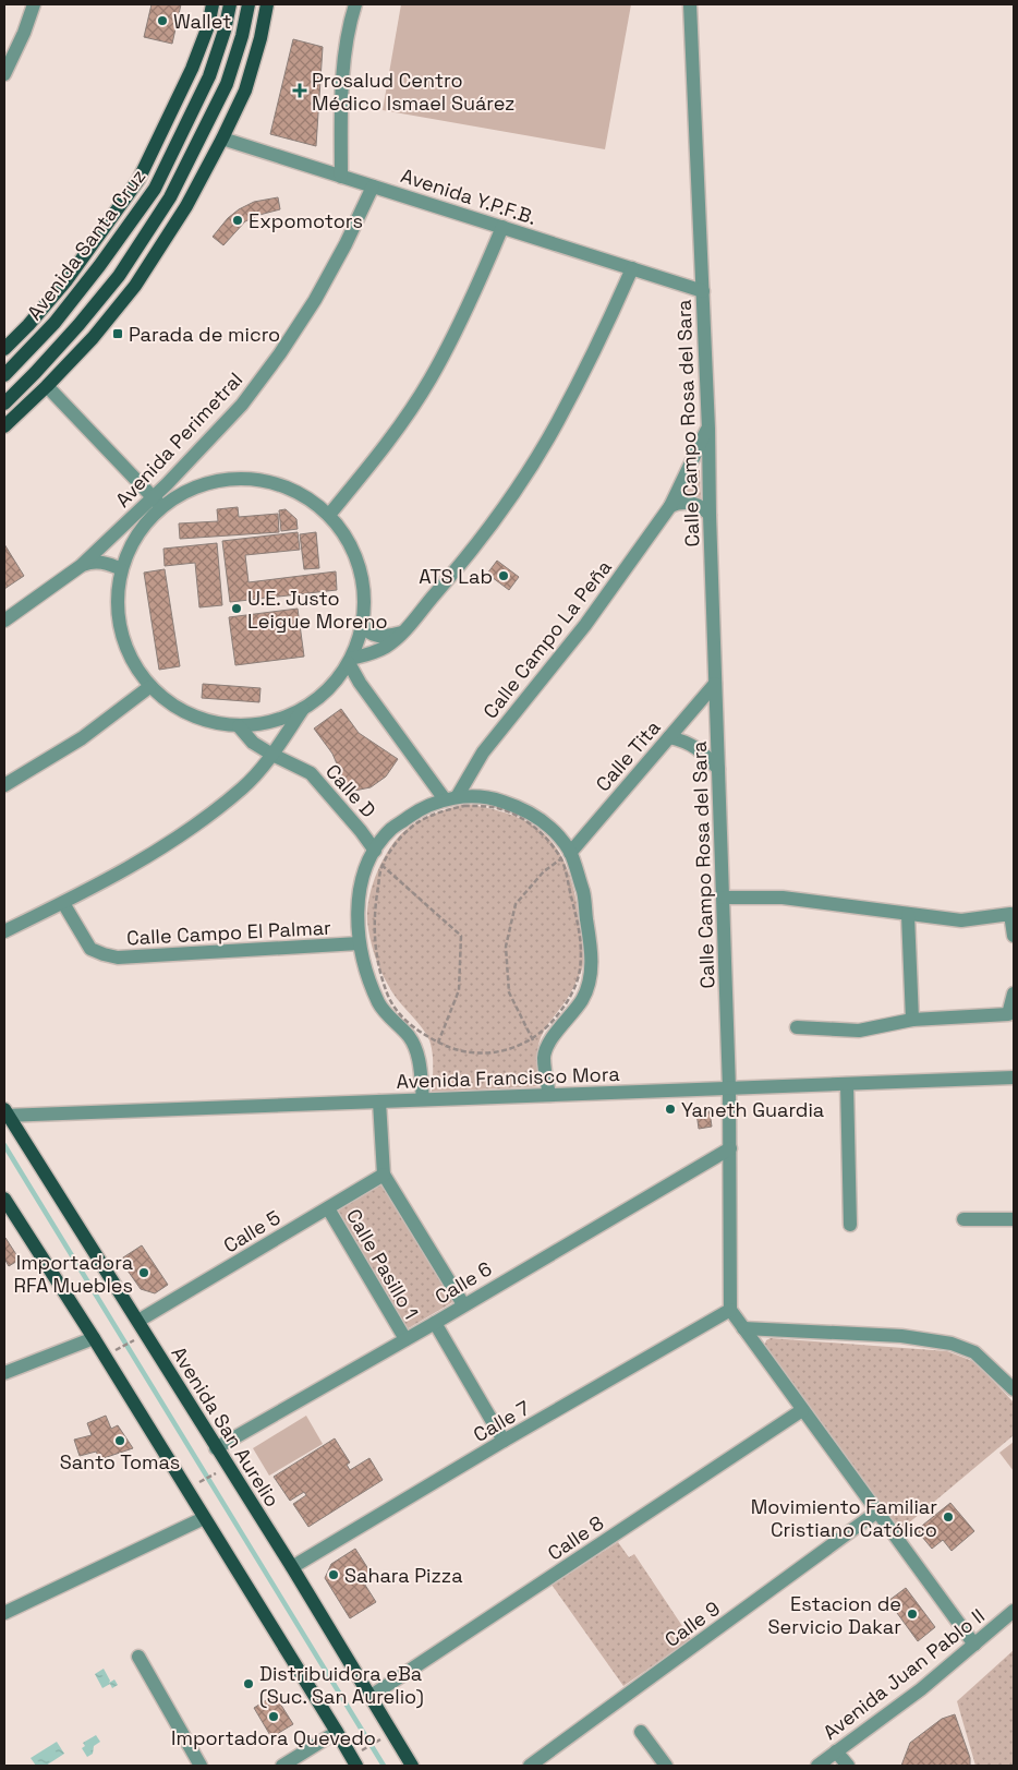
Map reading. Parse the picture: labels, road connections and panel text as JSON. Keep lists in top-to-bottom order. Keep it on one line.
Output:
{"streets":{"main road":["Avenida Santa Cruz","Avenida San Aurelio"],"street":["Avenida Y.P.F.B.","Calle Campo Rosa del Sara","Avenida Perimetral","Calle Campo La Peña","Calle Tita","Calle D","Calle Campo El Palmar","Avenida Francisco Mora","Calle 5","Calle Pasillo 1","Calle 6","Calle 7","Calle 8","Calle 9","Avenida Juan Pablo II"]},"crossings":[["Avenida Y.P.F.B.","Calle Campo Rosa del Sara"],["Avenida Y.P.F.B.","Avenida Perimetral"],["Calle Campo Rosa del Sara","Calle Campo La Peña"],["Calle Campo Rosa del Sara","Calle Tita"],["Calle Campo Rosa del Sara","Avenida Francisco Mora"],["Calle Campo Rosa del Sara","Calle 6"],["Calle Campo Rosa del Sara","Calle 7"],["Avenida Francisco Mora","Avenida San Aurelio"],["Calle 5","Calle Pasillo 1"],["Calle 5","Avenida San Aurelio"],["Calle Pasillo 1","Calle 6"],["Calle Pasillo 1","Calle 7"],["Calle 6","Avenida San Aurelio"],["Calle 7","Avenida San Aurelio"],["Avenida San Aurelio","Calle 8"]],"places":{"other":["Wallet","Expomotors","ATS Lab","U.E. Justo Leigue Moreno","Yaneth Guardia","Importadora RFA Muebles","Santo Tomas","Movimiento Familiar Cristiano Católico","Sahara Pizza","Estacion de Servicio Dakar","Distribuidora eBa (Suc. San Aurelio)","Importadora Quevedo"],"health":["Prosalud Centro Médico Ismael Suárez"],"transit":["Parada de micro"]}}
